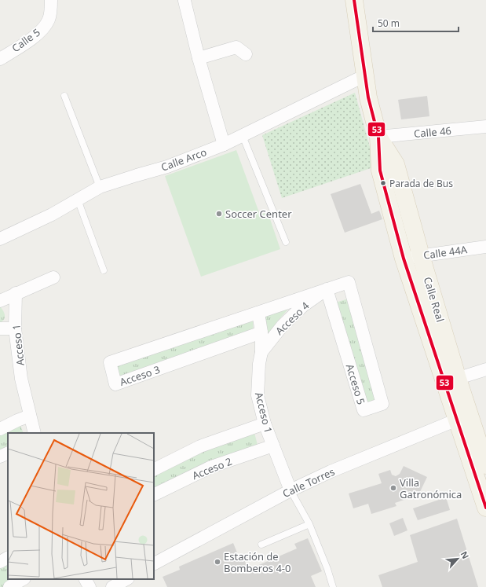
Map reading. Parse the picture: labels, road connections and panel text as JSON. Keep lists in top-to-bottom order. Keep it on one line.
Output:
{"streets":{"main road":["Calle Real"],"street":["Calle 5","Calle 46","Calle Arco","Calle 44A","Acceso 4","Acceso 1","Acceso 3","Acceso 5","Acceso 2","Calle Torres"]},"crossings":[["Calle 46","Calle Real"],["Calle Arco","Calle Real"],["Calle 44A","Calle Real"],["Calle Real","Calle Torres"],["Acceso 4","Acceso 1"],["Acceso 4","Acceso 3"],["Acceso 4","Acceso 5"],["Acceso 1","Acceso 3"],["Acceso 1","Acceso 2"],["Acceso 1","Calle Torres"]],"places":["Parada de Bus","Soccer Center","Villa Gatronómica","Estación de Bomberos 4-0"],"lines":["transit line 53"],"scale_bar":"50 m","north":"top right"}
